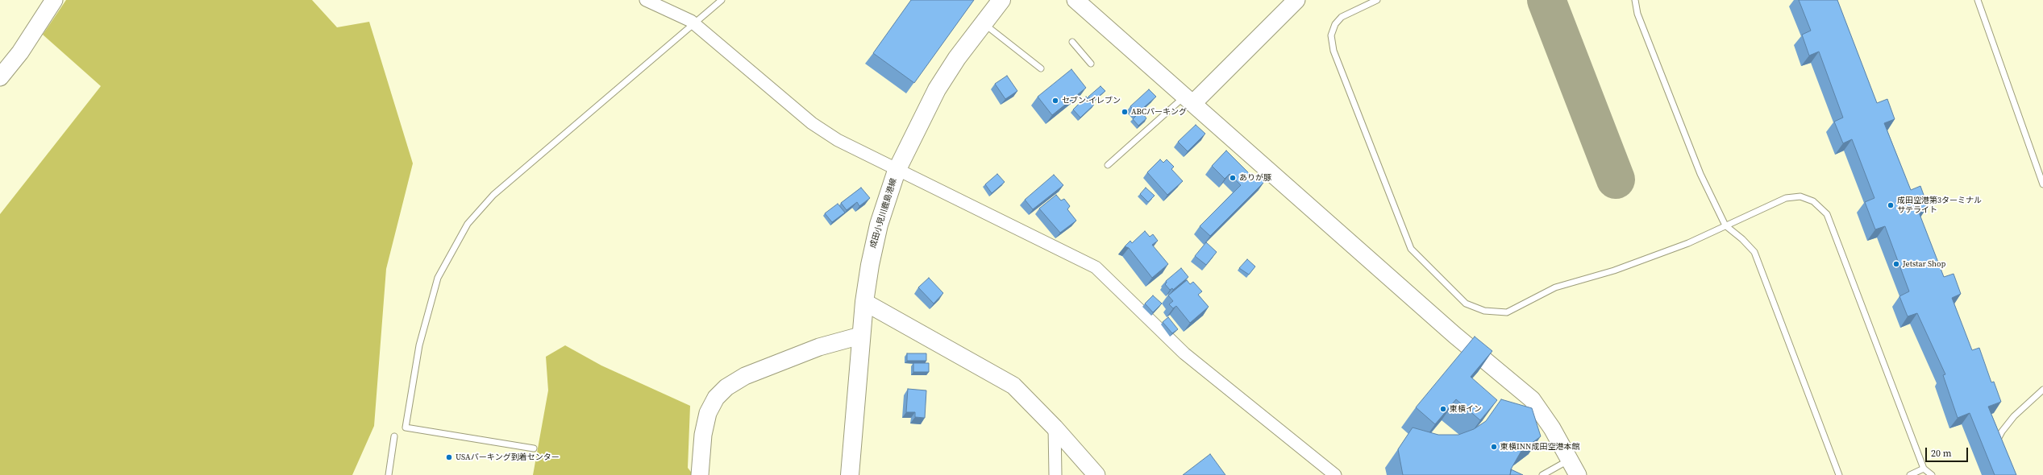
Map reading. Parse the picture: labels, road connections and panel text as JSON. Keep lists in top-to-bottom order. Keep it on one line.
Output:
{"streets":{"main road":["成田小見川鹿島港線"]},"places":["セブン-イレブン","ABCパーキング","ありが豚","成田空港第3ターミナル サテライト","Jetstar Shop","東横イン","東横INN成田空港本館","USAパーキング到着センター"],"scale_bar":"20 m"}
